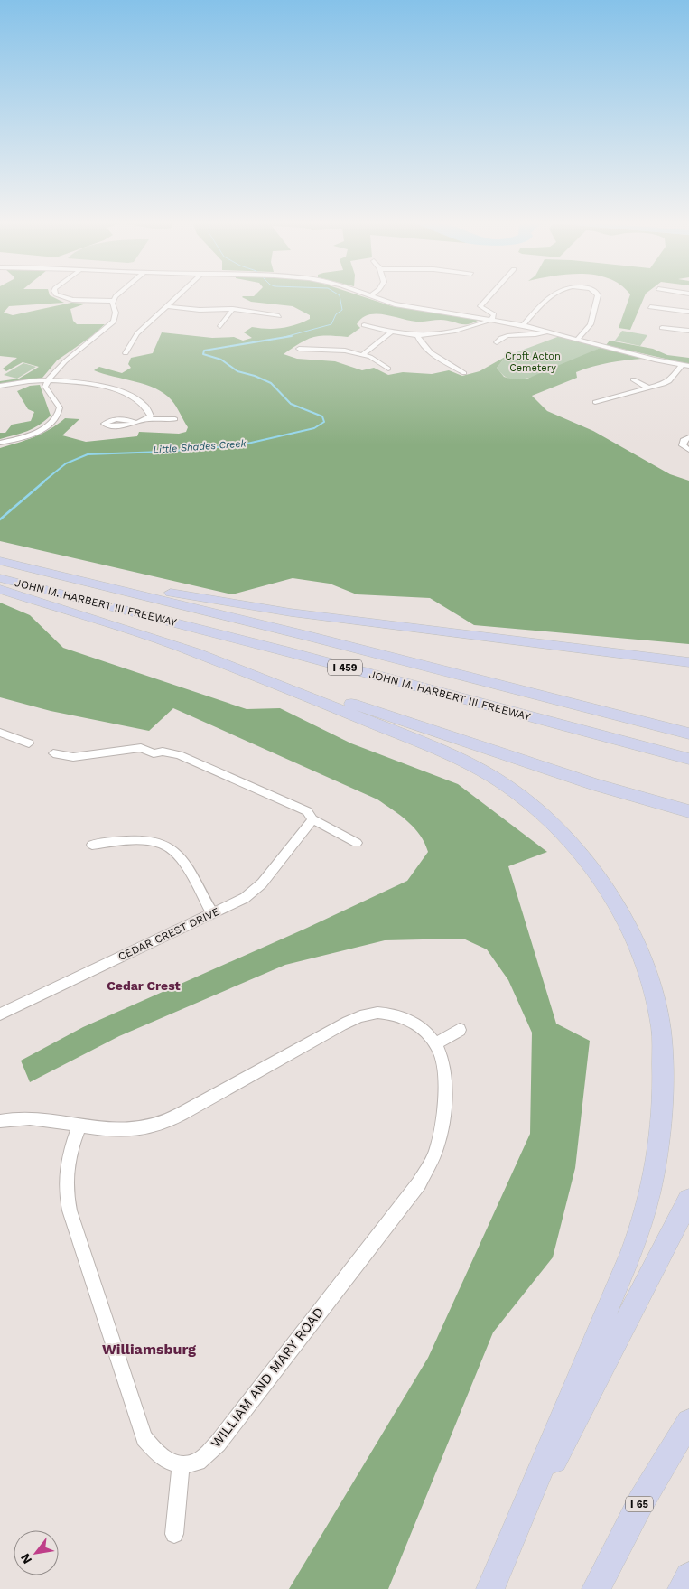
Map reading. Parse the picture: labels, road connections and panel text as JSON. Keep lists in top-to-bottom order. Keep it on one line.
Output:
{"streets":{"highway":["JOHN M. HARBERT III FREEWAY","I 459","I 65"],"street":["CEDAR CREST DRIVE","WILLIAM AND MARY ROAD"]},"districts":["Cedar Crest","Williamsburg"],"water":["Little Shades Creek"],"parks":["Croft Acton Cemetery"],"north":"bottom left"}
